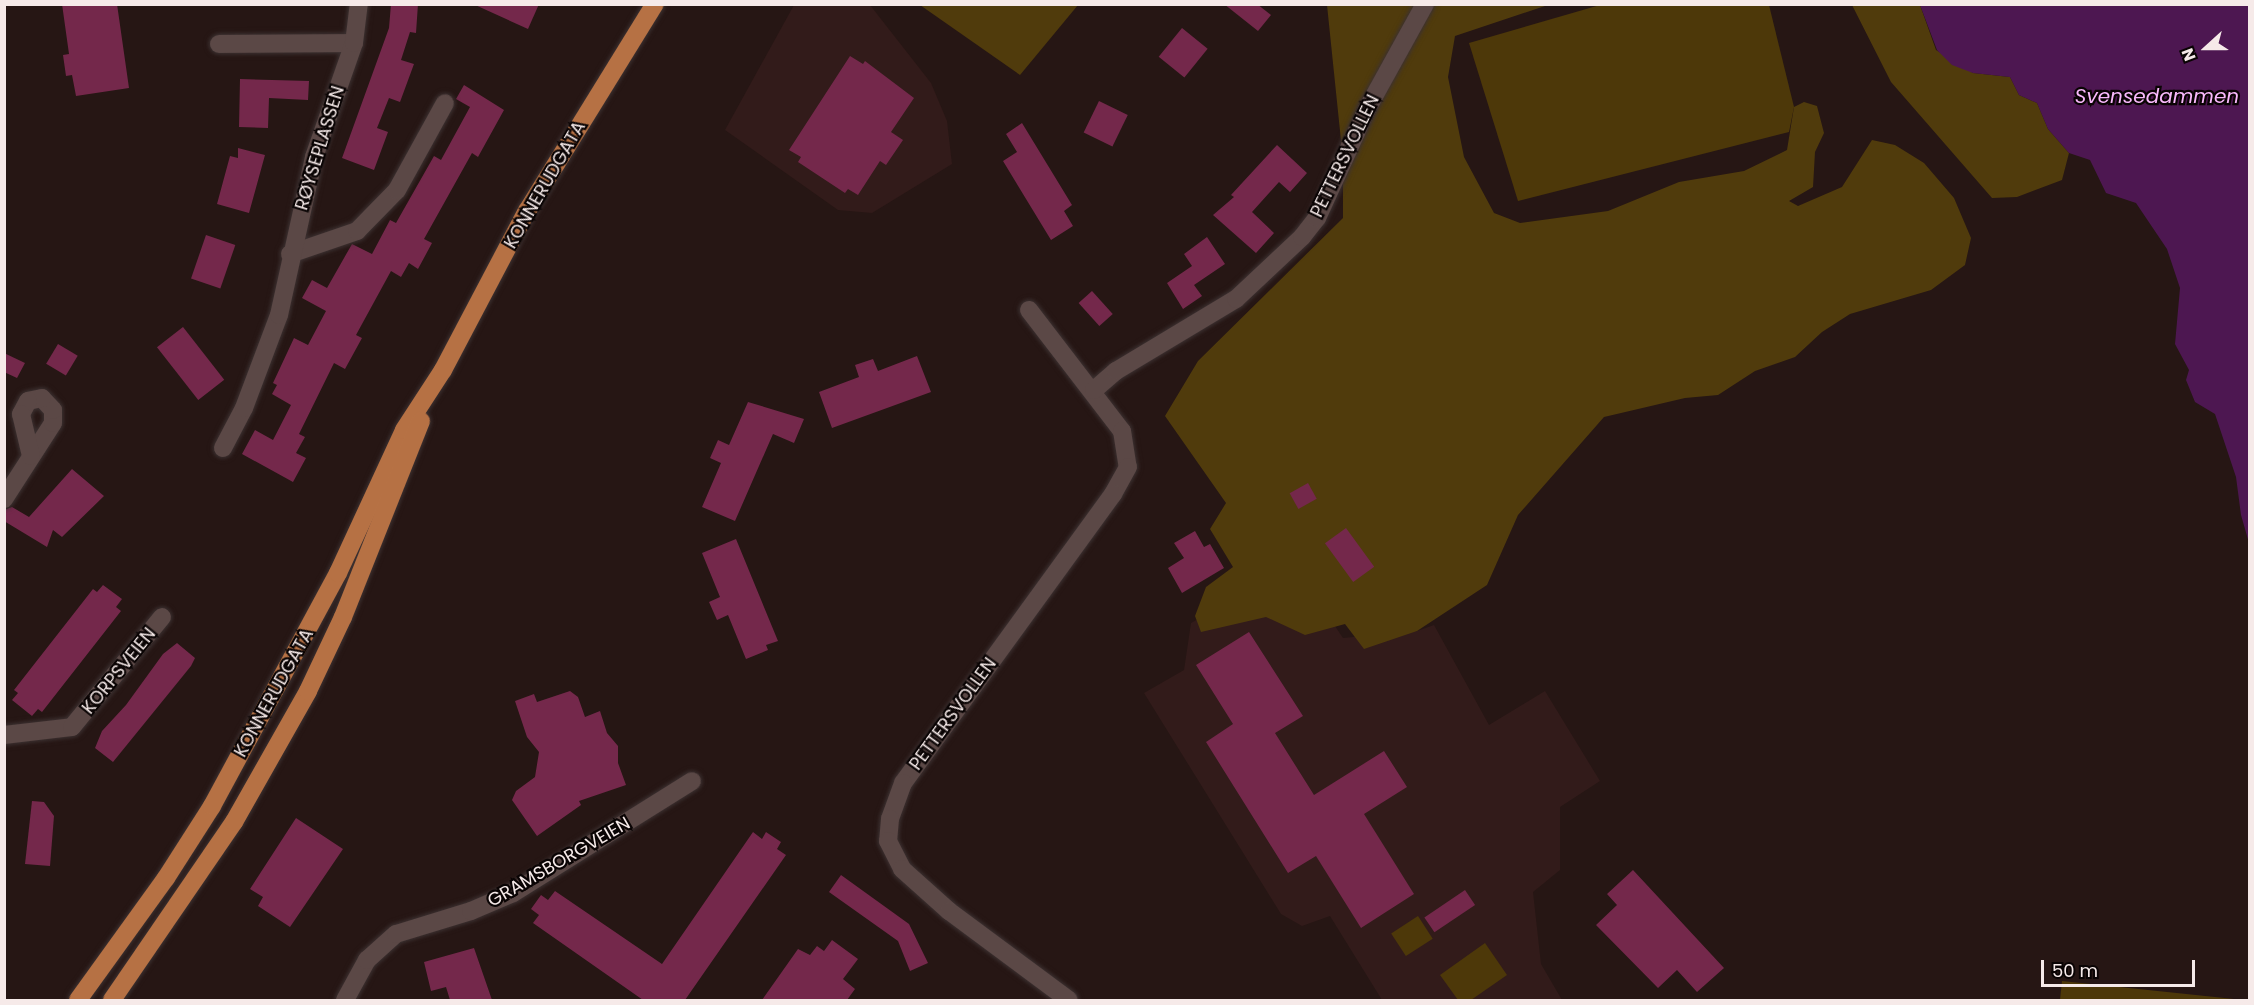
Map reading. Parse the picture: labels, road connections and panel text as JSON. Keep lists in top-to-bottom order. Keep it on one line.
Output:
{"streets":{"main road":["KONNERUDGATA"],"street":["RØYSEPLASSEN","PETTERSVOLLEN","KORPSVEIEN","GRAMSBORGVEIEN"]},"water":["Svensedammen"],"scale_bar":"50 m","north":"left"}
